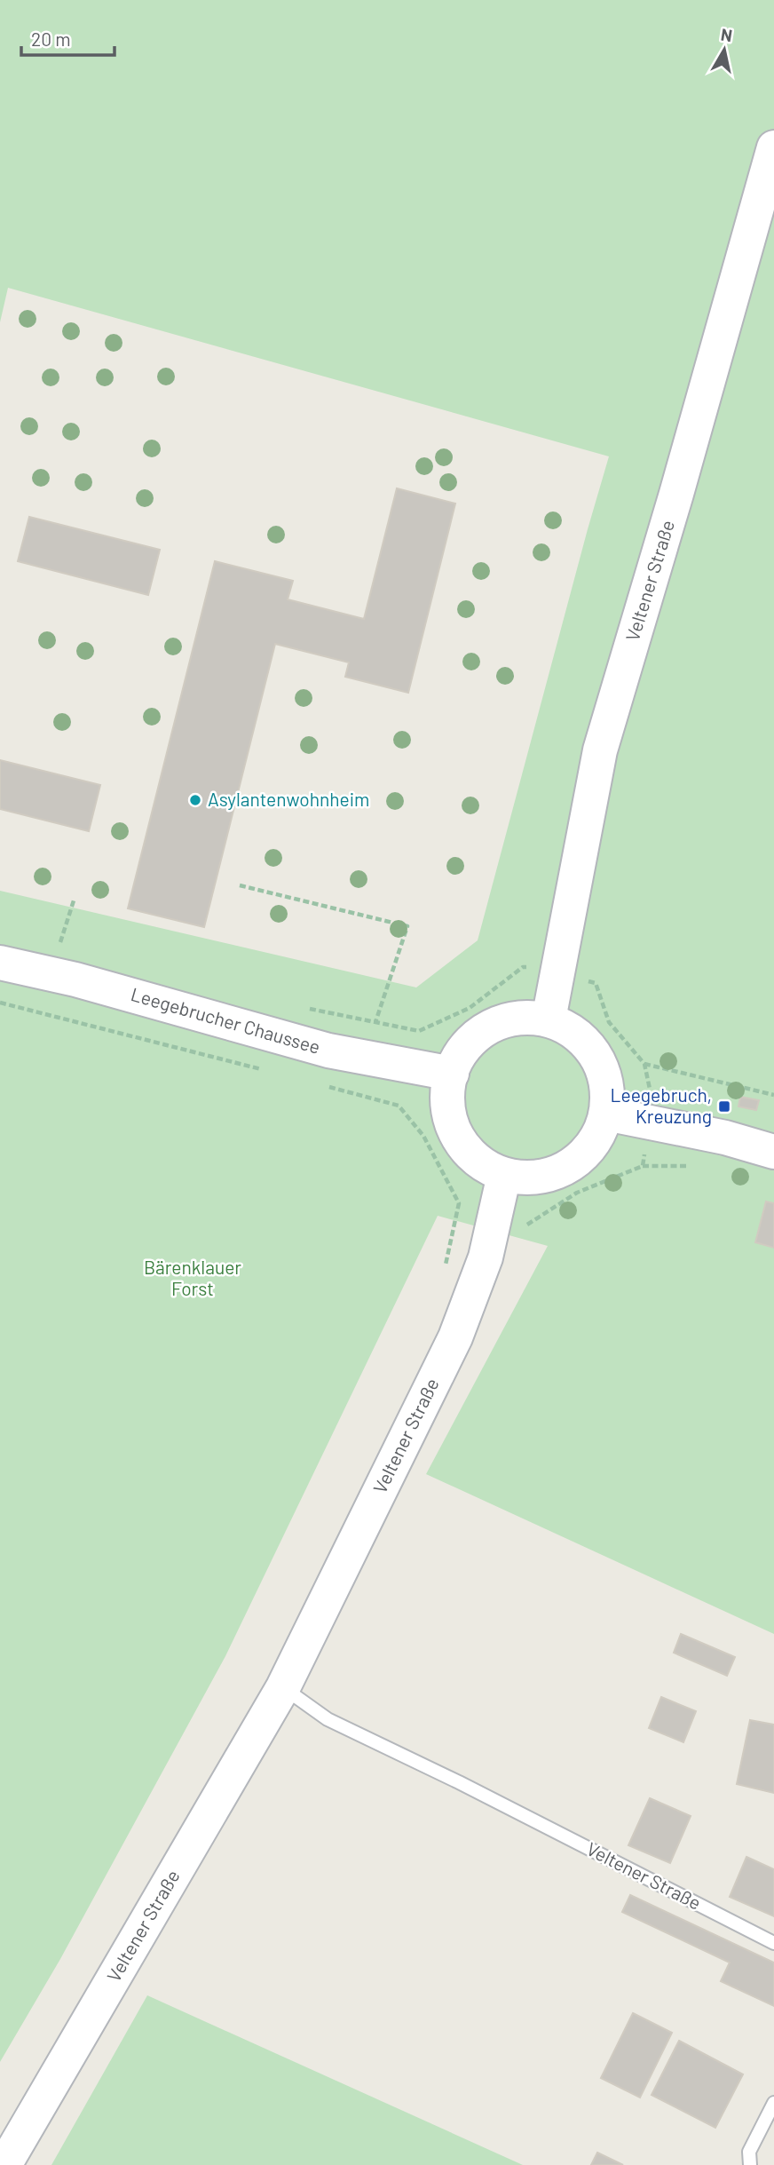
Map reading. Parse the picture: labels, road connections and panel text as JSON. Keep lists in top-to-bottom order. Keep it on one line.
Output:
{"streets":{"main road":["Veltener Straße","Leegebrucher Chaussee"]},"crossings":[["Veltener Straße","Leegebrucher Chaussee"]],"parks":["Bärenklauer Forst"],"places":{"other":["Asylantenwohnheim"],"transit":["Leegebruch, Kreuzung"]},"scale_bar":"20 m","north":"top"}
